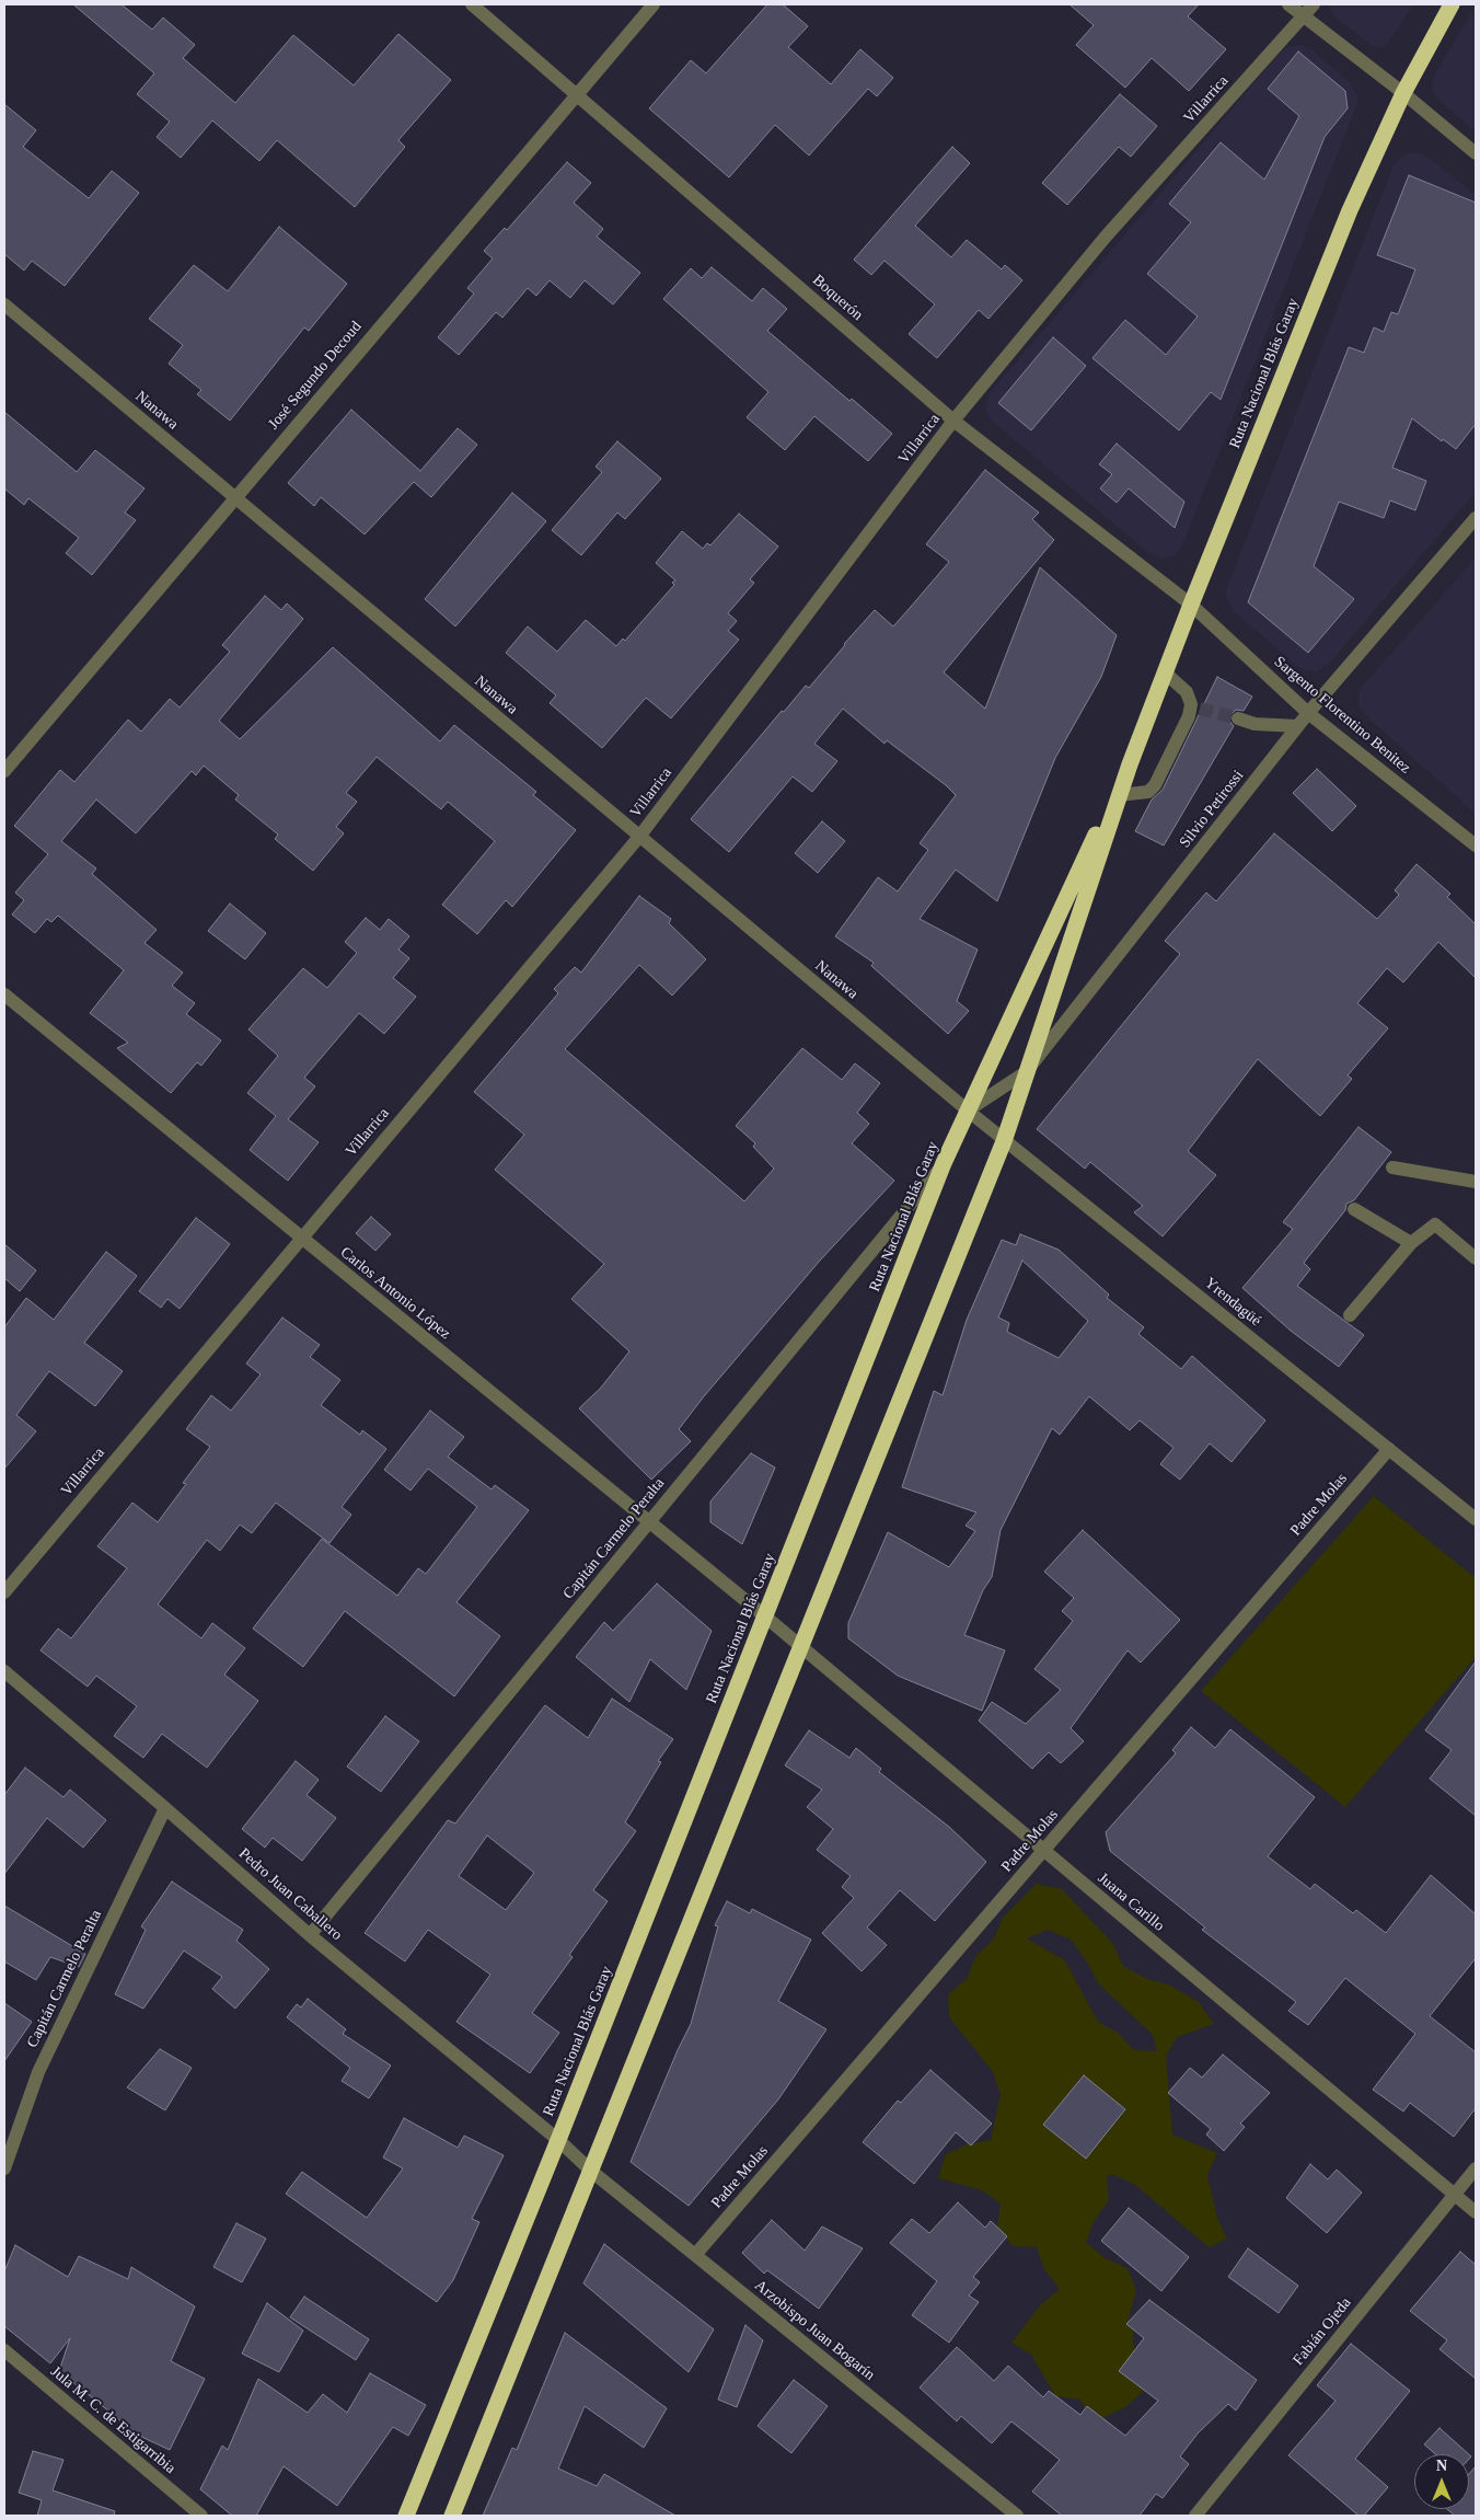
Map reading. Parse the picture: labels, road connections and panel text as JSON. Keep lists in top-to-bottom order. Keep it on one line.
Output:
{"streets":{"highway":["Ruta Nacional Blás Garay"],"street":["Villarrica","Boquerón","José Segundo Decoud","Nanawa","Sargento Florentino Benitez","Silvio Petirossi","Carlos Antonio López","Yrendagüé","Padre Molas","Capitán Carmelo Peralta","Pedro Juan Caballero","Juana Carillo","Arzobispo Juan Bogarín","Fabián Ojeda","Jula M. C. de Estigarribia"]},"crossings":[["Villarrica","Boquerón"],["Villarrica","Nanawa"],["Villarrica","Carlos Antonio López"],["Boquerón","Ruta Nacional Blás Garay"],["Boquerón","José Segundo Decoud"],["Boquerón","Sargento Florentino Benitez"],["Ruta Nacional Blás Garay","Nanawa"],["Ruta Nacional Blás Garay","Sargento Florentino Benitez"],["Ruta Nacional Blás Garay","Silvio Petirossi"],["Ruta Nacional Blás Garay","Carlos Antonio López"],["Ruta Nacional Blás Garay","Yrendagüé"],["Ruta Nacional Blás Garay","Capitán Carmelo Peralta"],["Ruta Nacional Blás Garay","Pedro Juan Caballero"],["Ruta Nacional Blás Garay","Juana Carillo"],["Ruta Nacional Blás Garay","Arzobispo Juan Bogarín"],["José Segundo Decoud","Nanawa"],["Nanawa","Silvio Petirossi"],["Nanawa","Yrendagüé"],["Sargento Florentino Benitez","Silvio Petirossi"],["Silvio Petirossi","Yrendagüé"],["Carlos Antonio López","Capitán Carmelo Peralta"],["Carlos Antonio López","Juana Carillo"],["Yrendagüé","Padre Molas"],["Padre Molas","Juana Carillo"],["Padre Molas","Arzobispo Juan Bogarín"],["Capitán Carmelo Peralta","Pedro Juan Caballero"],["Pedro Juan Caballero","Arzobispo Juan Bogarín"],["Juana Carillo","Fabián Ojeda"]],"north":"top"}
